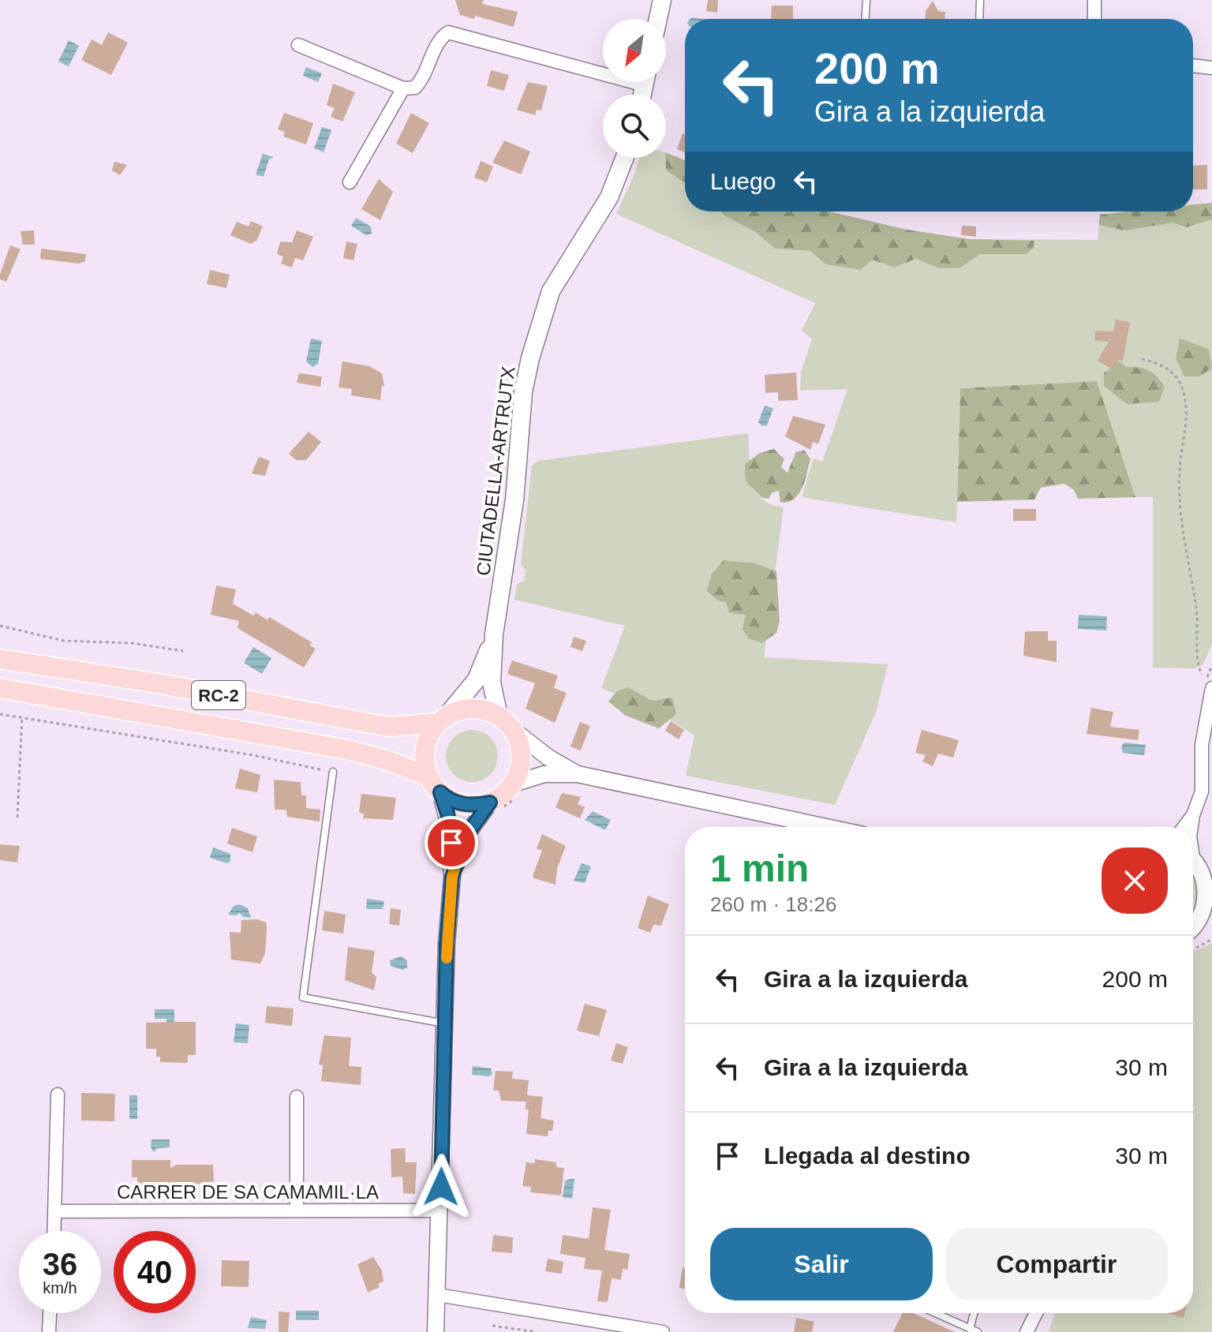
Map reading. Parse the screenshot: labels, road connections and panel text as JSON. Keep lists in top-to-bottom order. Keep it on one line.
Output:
{"streets":{"main road":["CIUTADELLA-ARTRUTX","RC-2"],"street":["CARRER DE SA CAMAMIL·LA"]},"crossings":[["CIUTADELLA-ARTRUTX","RC-2"]],"north":"bottom left","page":{"turn":["200 m","Gira a la izquierda"],"then":"Luego","heading":["1 min","260 m · 18:26"],"list":[{"name":"Gira a la izquierda","value":"200 m"},{"name":"Gira a la izquierda","value":"30 m"},{"name":"Llegada al destino","value":"30 m"}],"buttons":["Salir","Compartir"],"speed":"36 km/h","limit":"40"}}
